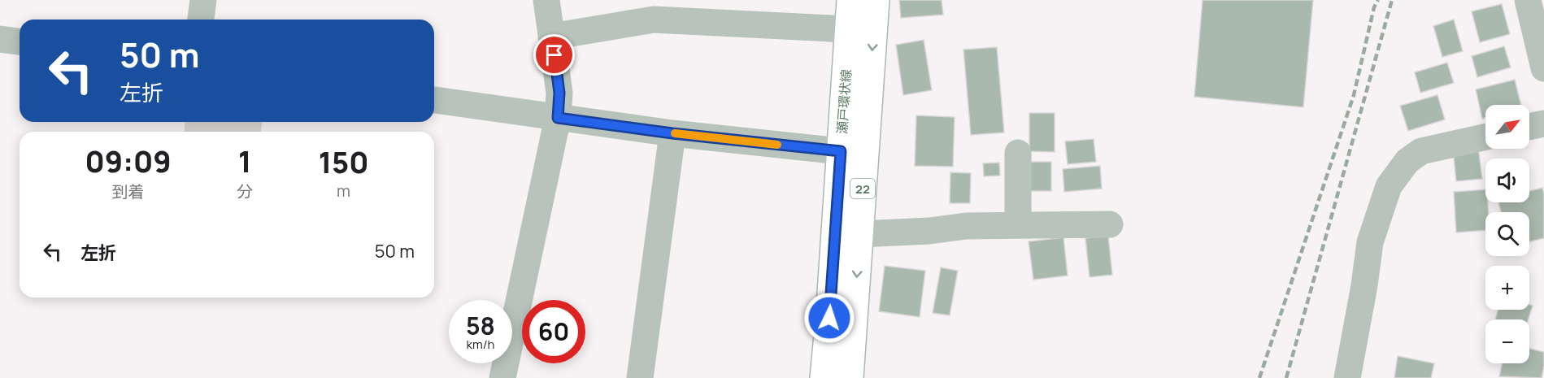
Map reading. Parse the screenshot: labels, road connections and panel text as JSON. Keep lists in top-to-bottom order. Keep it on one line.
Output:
{"streets":{"main road":["瀬戸環状線","22"]},"north":"top right","page":{"turn":["50 m","左折"],"map_buttons":["+","−"],"eta":["09:09","到着","1","分","150","m"],"list":[{"name":"左折","value":"50 m"}],"speed":"58 km/h","limit":"60"}}
